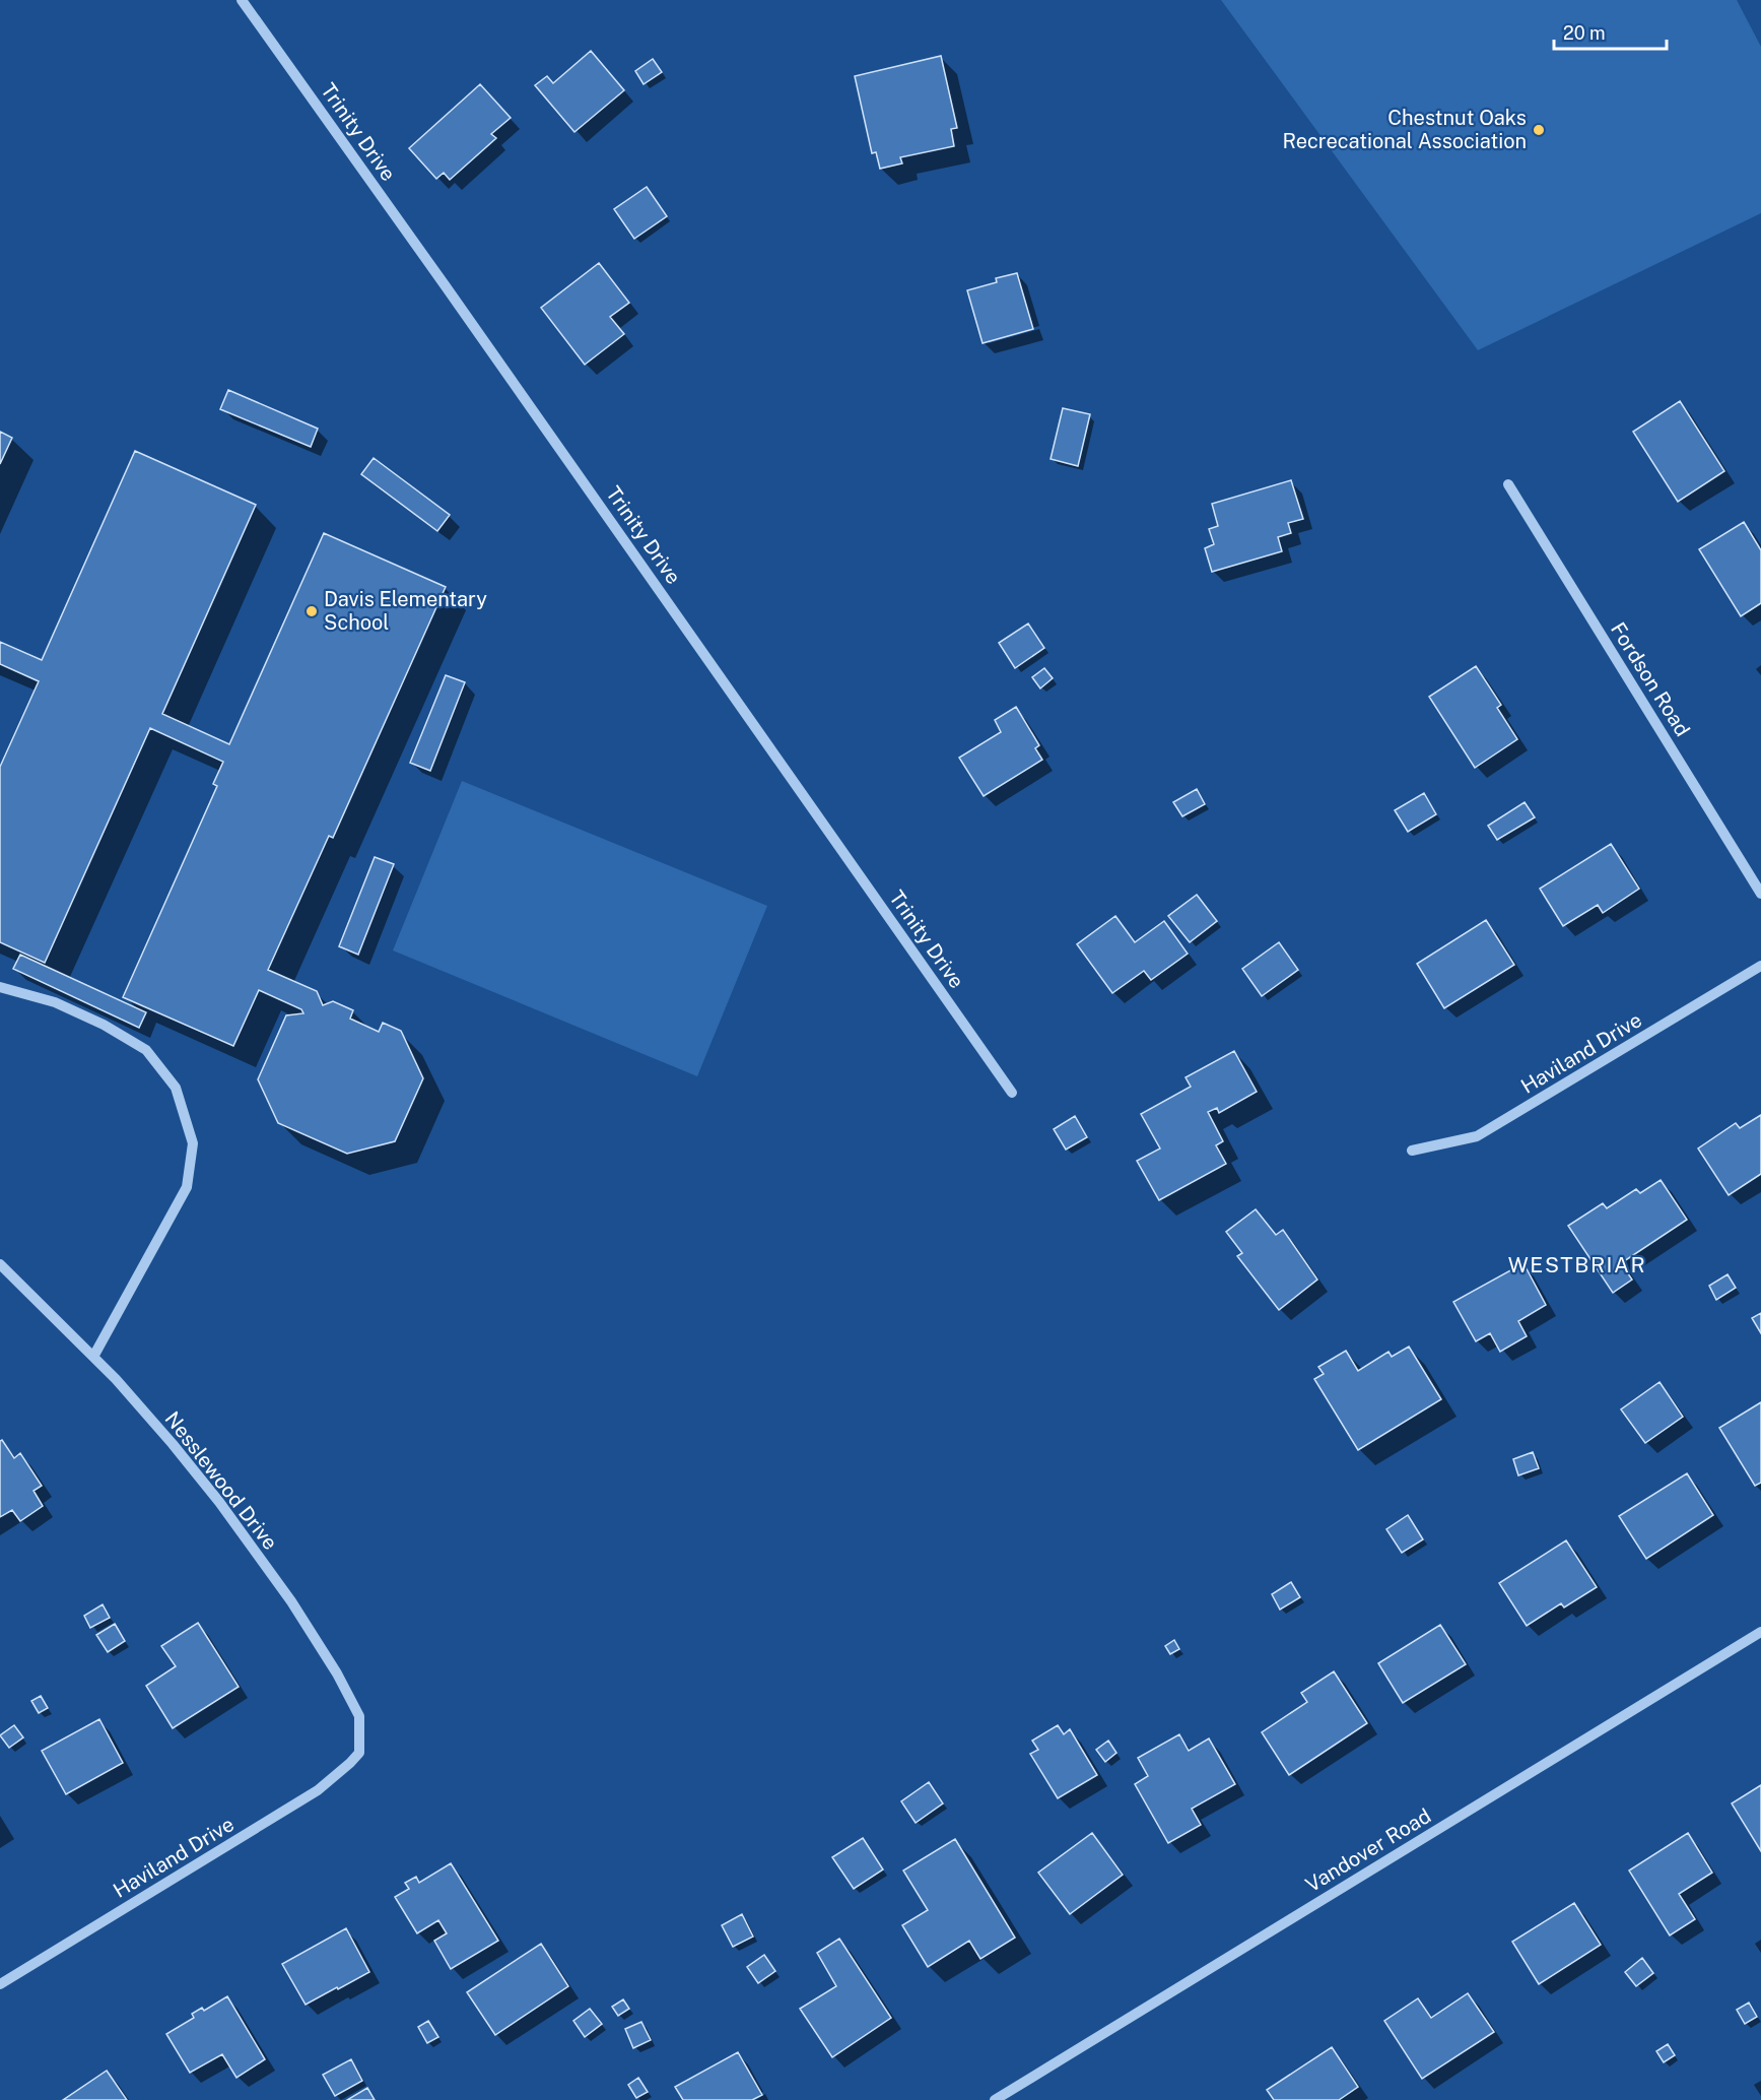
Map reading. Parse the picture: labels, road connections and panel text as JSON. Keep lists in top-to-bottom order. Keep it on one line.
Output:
{"streets":{"street":["Trinity Drive","Fordson Road","Haviland Drive","Nesslewood Drive","Vandover Road"]},"crossings":[["Haviland Drive","Nesslewood Drive"]],"districts":["WESTBRIAR"],"places":["Chestnut Oaks Recrecational Association","Davis Elementary School"],"scale_bar":"20 m"}
